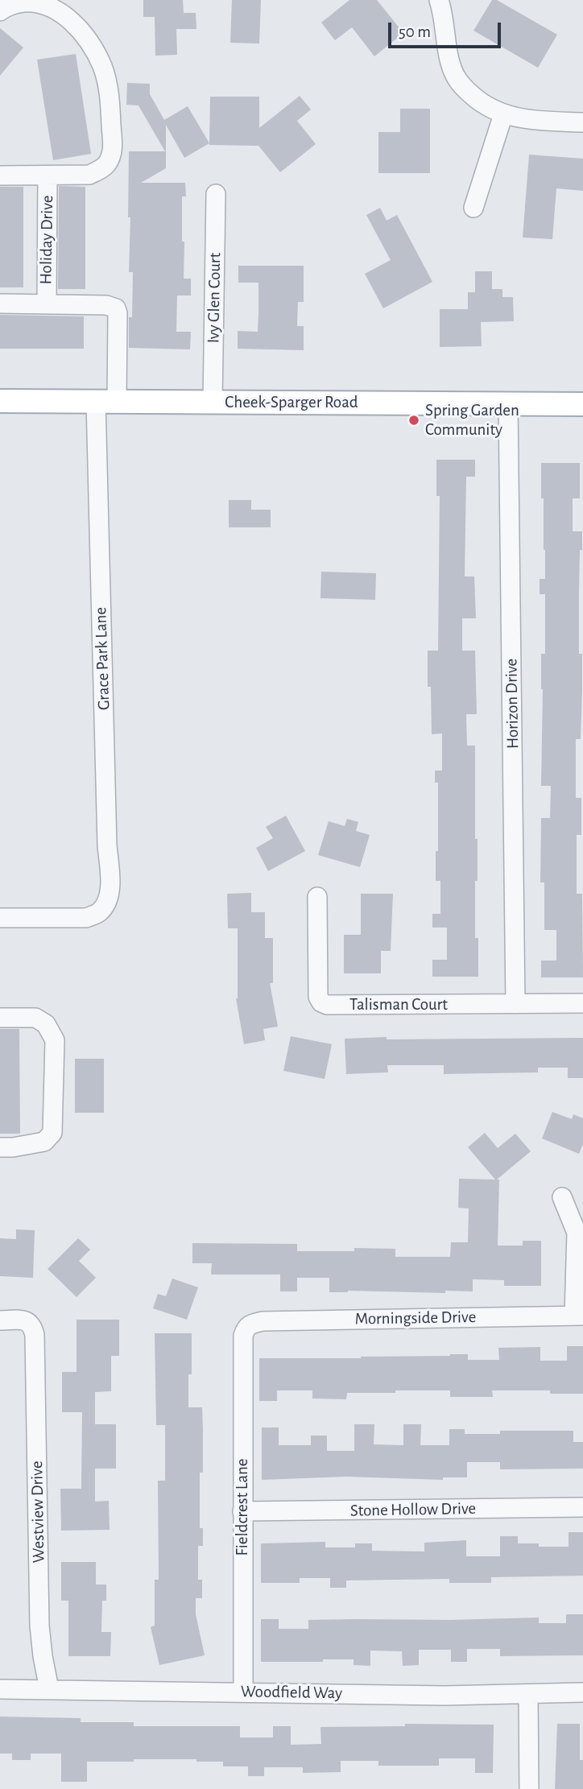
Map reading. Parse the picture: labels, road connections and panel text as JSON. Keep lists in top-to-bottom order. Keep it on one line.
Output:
{"streets":{"main road":["Cheek-Sparger Road"],"street":["Holiday Drive","Ivy Glen Court","Grace Park Lane","Horizon Drive","Talisman Court","Morningside Drive","Fieldcrest Lane","Stone Hollow Drive","Westview Drive","Woodfield Way"]},"crossings":[["Holiday Drive","Grace Park Lane"],["Ivy Glen Court","Cheek-Sparger Road"],["Cheek-Sparger Road","Grace Park Lane"],["Cheek-Sparger Road","Horizon Drive"],["Horizon Drive","Talisman Court"],["Morningside Drive","Fieldcrest Lane"],["Fieldcrest Lane","Stone Hollow Drive"],["Fieldcrest Lane","Woodfield Way"],["Westview Drive","Woodfield Way"]],"places":["Spring Garden Community"],"scale_bar":"50 m"}
